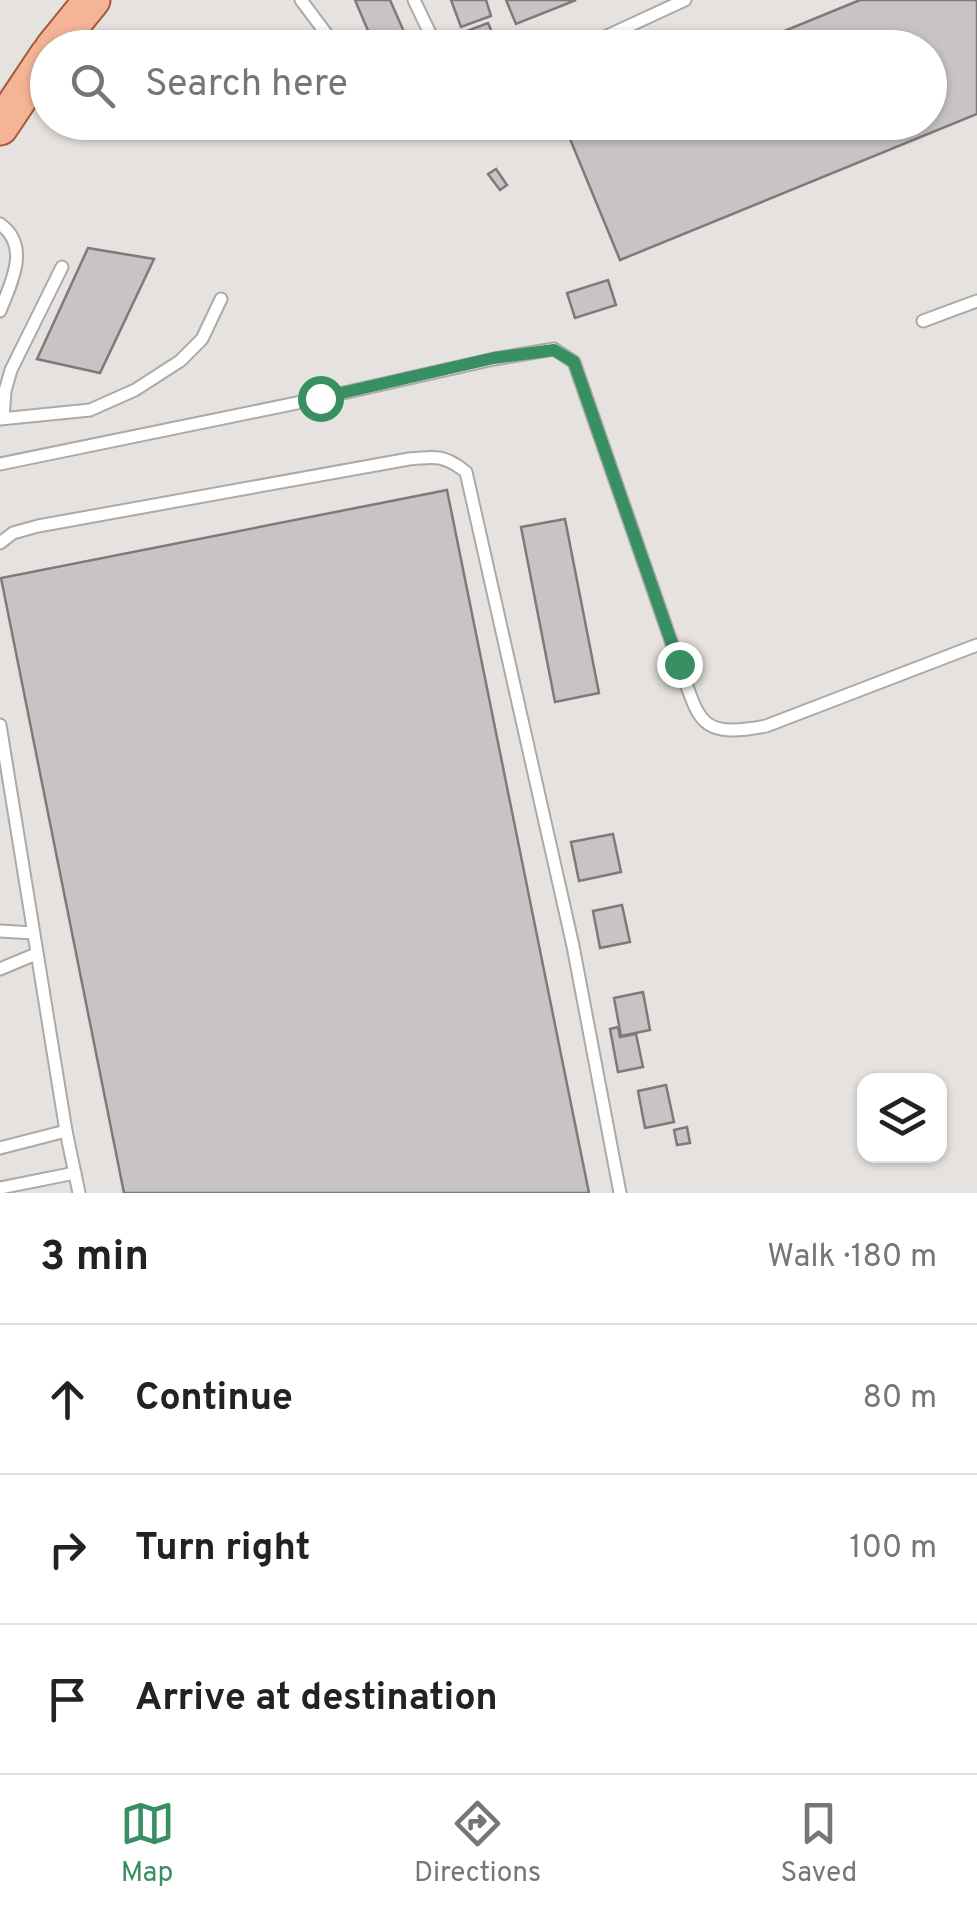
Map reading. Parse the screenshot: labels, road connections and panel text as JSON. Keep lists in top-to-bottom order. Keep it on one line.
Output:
{"page":{"search":"Search here","heading":["3 min","Walk · 180 m"],"list":[["Continue","80 m"],["Turn right","100 m"],"Arrive at destination"],"nav":["Map","Directions","Saved"]}}
